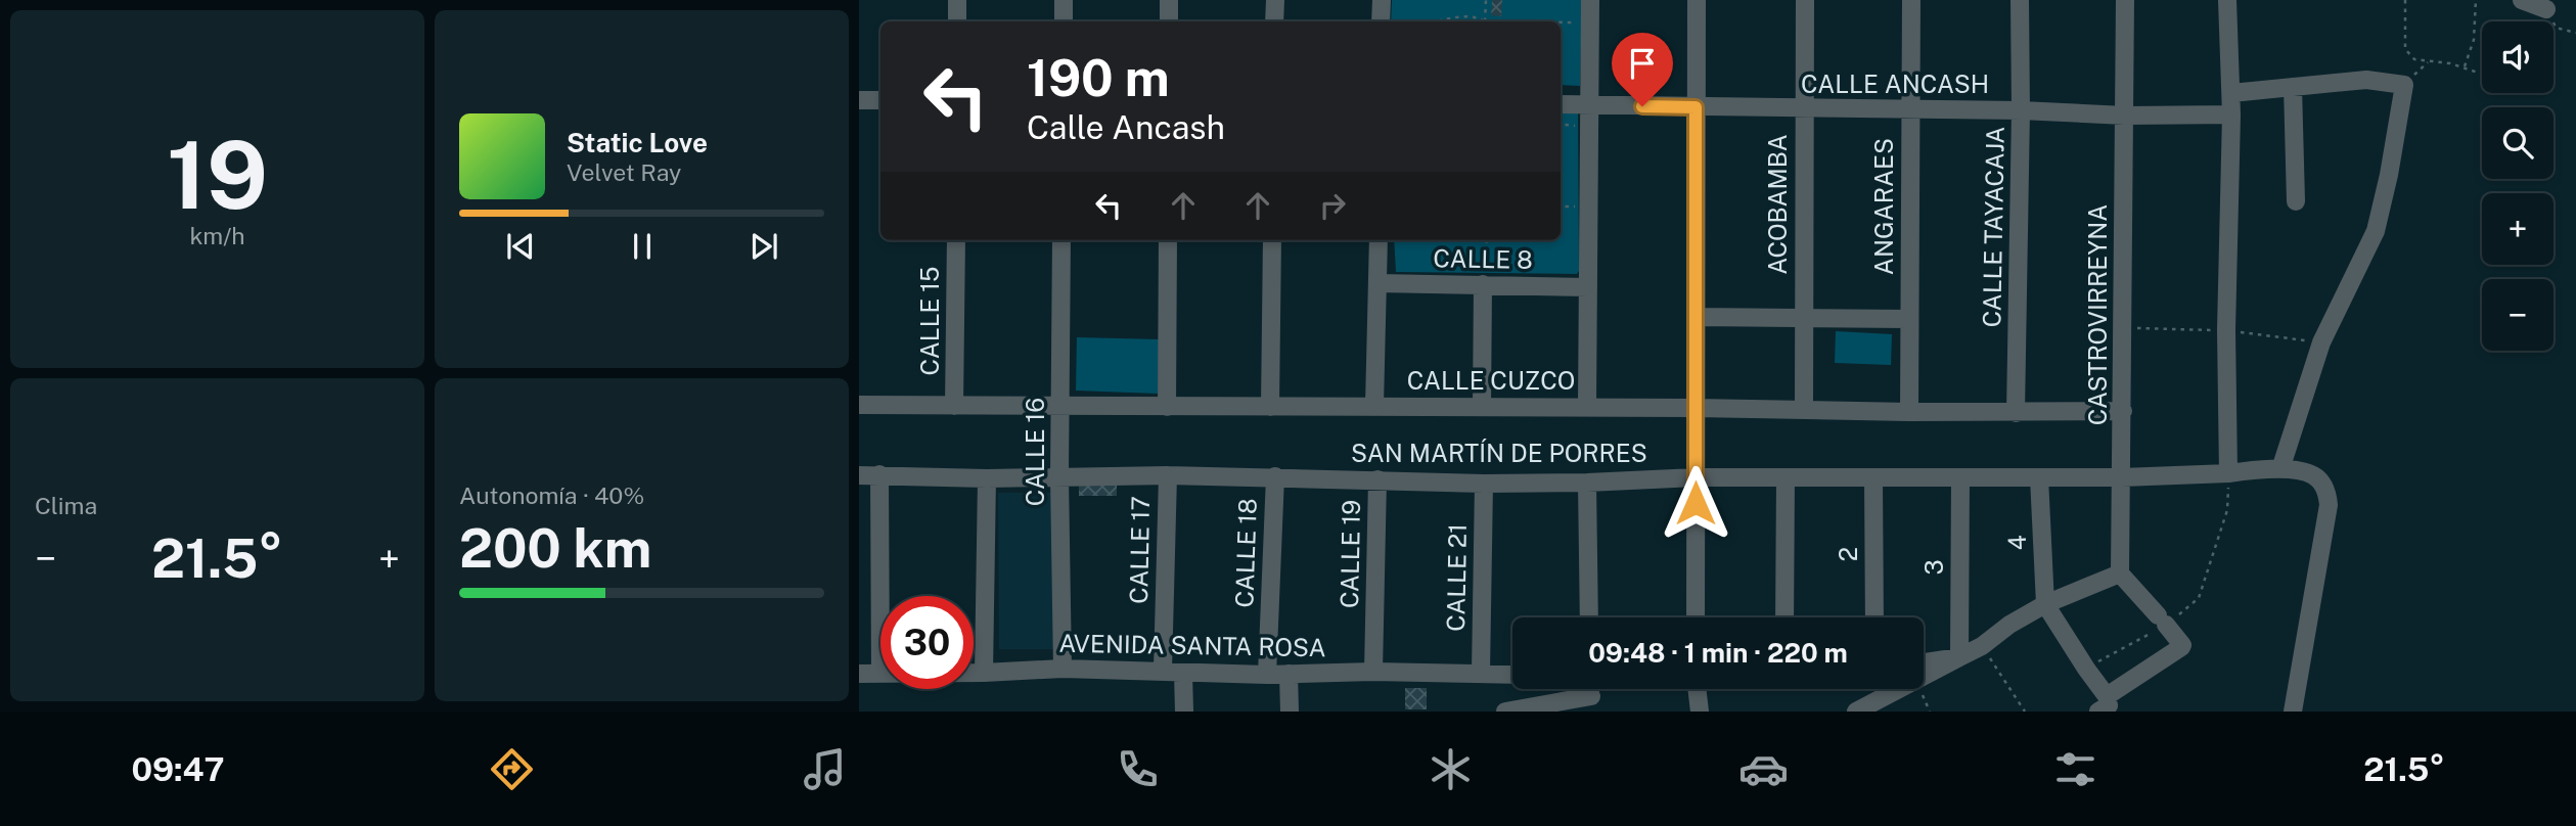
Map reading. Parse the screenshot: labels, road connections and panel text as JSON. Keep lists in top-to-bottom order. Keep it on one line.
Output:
{"streets":{"street":["CALLE ANCASH","ACOBAMBA","ANGARAES","CALLE TAYACAJA","CALLE 8","CASTROVIRREYNA","CALLE 15","CALLE CUZCO","CALLE 16","SAN MARTÍN DE PORRES","4","CALLE 17","CALLE 18","CALLE 19","2","3","CALLE 21","AVENIDA SANTA ROSA"]},"crossings":[["CALLE ANCASH","ACOBAMBA"],["CALLE ANCASH","ANGARAES"],["CALLE ANCASH","CALLE TAYACAJA"],["CALLE ANCASH","CASTROVIRREYNA"],["ACOBAMBA","CALLE CUZCO"],["ANGARAES","CALLE CUZCO"],["CALLE TAYACAJA","CALLE CUZCO"],["CASTROVIRREYNA","CALLE CUZCO"],["CASTROVIRREYNA","SAN MARTÍN DE PORRES"],["CALLE 15","CALLE CUZCO"],["CALLE CUZCO","CALLE 16"],["CALLE 16","SAN MARTÍN DE PORRES"],["CALLE 16","AVENIDA SANTA ROSA"],["SAN MARTÍN DE PORRES","4"],["SAN MARTÍN DE PORRES","CALLE 17"],["SAN MARTÍN DE PORRES","CALLE 18"],["SAN MARTÍN DE PORRES","CALLE 19"],["SAN MARTÍN DE PORRES","2"],["SAN MARTÍN DE PORRES","3"],["SAN MARTÍN DE PORRES","CALLE 21"],["CALLE 17","AVENIDA SANTA ROSA"],["CALLE 18","AVENIDA SANTA ROSA"],["CALLE 19","AVENIDA SANTA ROSA"],["CALLE 21","AVENIDA SANTA ROSA"]],"page":{"tile":[["19","km/h"],"Clima",["Autonomía · 40%","200 km"]],"map_buttons":["+","−"],"turn":["190 m","Calle Ancash"],"song":["Static Love","Velvet Ray"],"heat":["−","21.5°","+"],"limit":"30","trip":"09:48 · 1 min · 220 m","tabs":["09:47","21.5°"]}}
